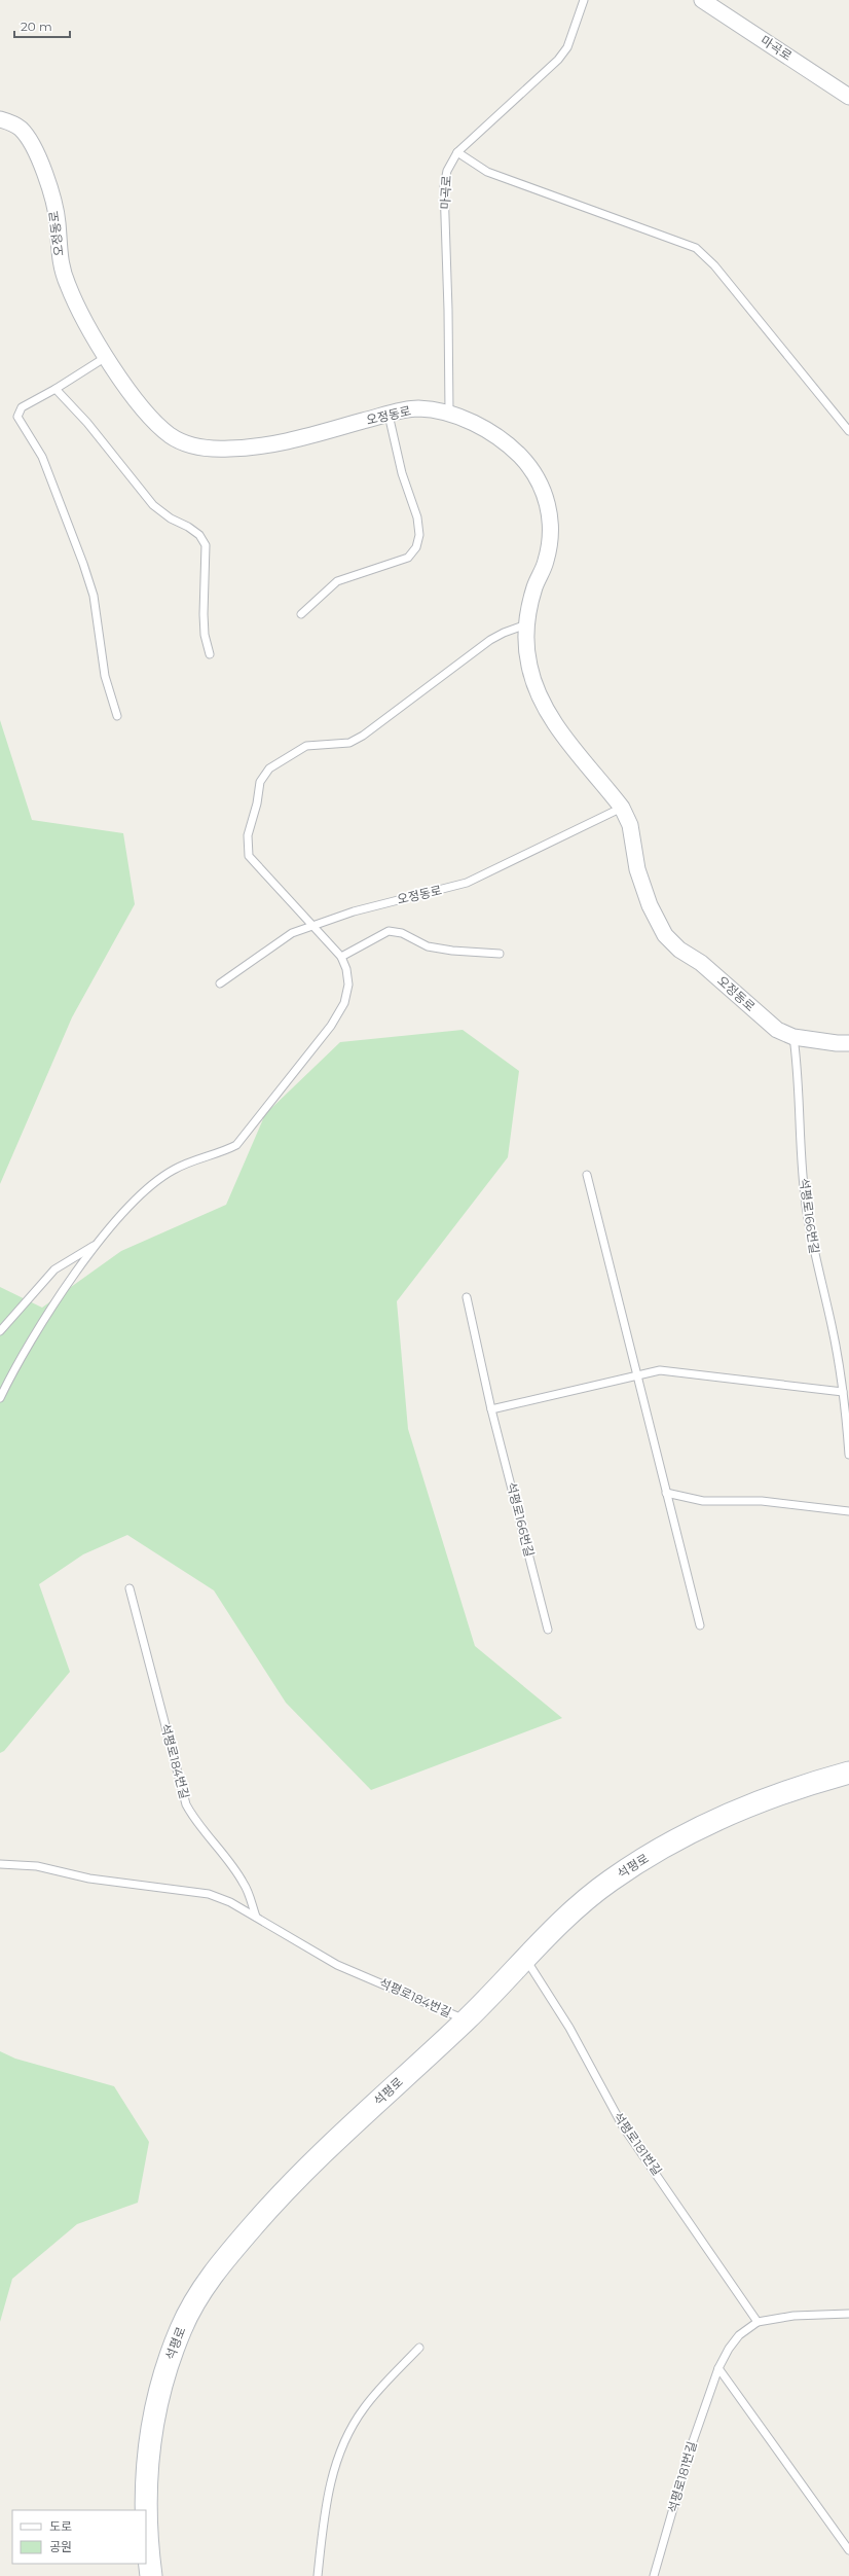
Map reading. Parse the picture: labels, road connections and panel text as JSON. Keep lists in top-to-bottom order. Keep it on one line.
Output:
{"streets":{"street":["마곡로","오정동로","석평로"],"lane":["석평로166번길","석평로184번길","석평로181번길"]},"crossings":[["마곡로","오정동로"],["오정동로","석평로166번길"],["석평로184번길","석평로"],["석평로","석평로181번길"]],"legend":["도로","공원"],"scale_bar":"20 m"}
